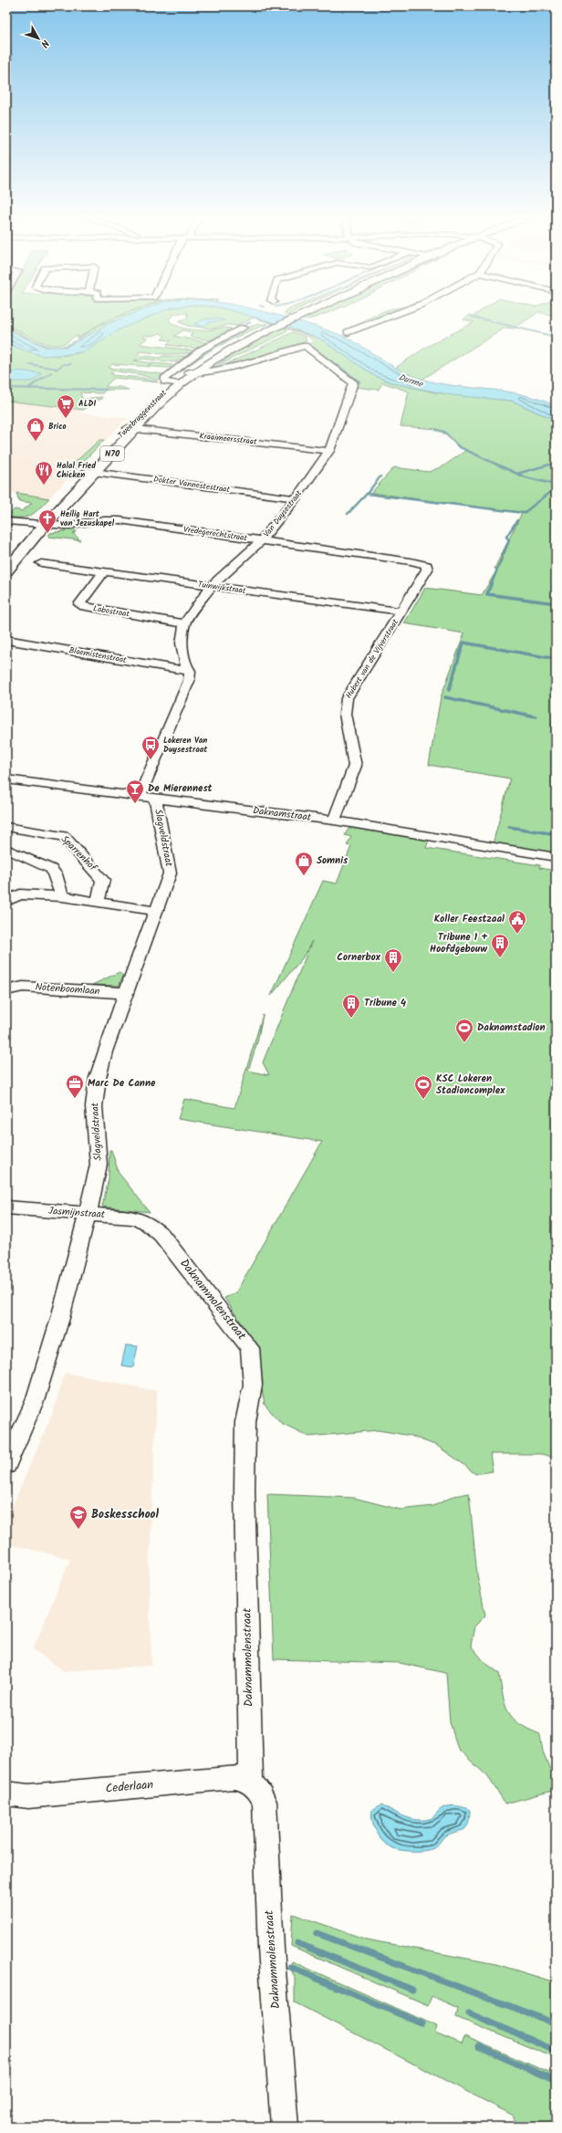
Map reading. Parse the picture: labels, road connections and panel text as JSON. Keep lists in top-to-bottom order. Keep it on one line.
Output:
{"streets":{"main road":["Tweebruggenstraat","N70"],"street":["Kraaimeersstraat","Dokter Vannestestraat","Van Duysestraat","Vredegerechtstraat","Tuinwijkstraat","Labostraat","Bloemistenstraat","Hubert van de Vijverstraat","Daknamstraat","Slagveldstraat","Sparrenhof","Notenboomlaan","Jasmijnstraat","Daknammolenstraat","Cederlaan"]},"crossings":[["Tweebruggenstraat","Kraaimeersstraat"],["Tweebruggenstraat","N70"],["Tweebruggenstraat","Dokter Vannestestraat"],["Tweebruggenstraat","Van Duysestraat"],["Tweebruggenstraat","Vredegerechtstraat"],["Kraaimeersstraat","Van Duysestraat"],["N70","Vredegerechtstraat"],["Dokter Vannestestraat","Van Duysestraat"],["Van Duysestraat","Vredegerechtstraat"],["Van Duysestraat","Tuinwijkstraat"],["Van Duysestraat","Labostraat"],["Van Duysestraat","Bloemistenstraat"],["Vredegerechtstraat","Hubert van de Vijverstraat"],["Tuinwijkstraat","Labostraat"],["Tuinwijkstraat","Hubert van de Vijverstraat"],["Hubert van de Vijverstraat","Daknamstraat"],["Daknamstraat","Slagveldstraat"],["Slagveldstraat","Notenboomlaan"],["Slagveldstraat","Jasmijnstraat"],["Jasmijnstraat","Daknammolenstraat"],["Daknammolenstraat","Cederlaan"]],"water":["Durme"],"places":{"supermarket":["ALDI"],"shop":["Brico","Somnis"],"restaurant":["Halal Fried Chicken"],"church":["Heilig Hart van Jezuskapel"],"bus stop":["Lokeren Van Duysestraat"],"bar":["De Mierennest"],"public building":["Koller Feestzaal"],"building":["Tribune 1 + Hoofdgebouw","Cornerbox","Tribune 4"],"sports":["Daknamstadion","KSC Lokeren Stadioncomplex"],"office":["Marc De Canne"],"school or university":["Boskesschool"]},"north":"bottom right"}
